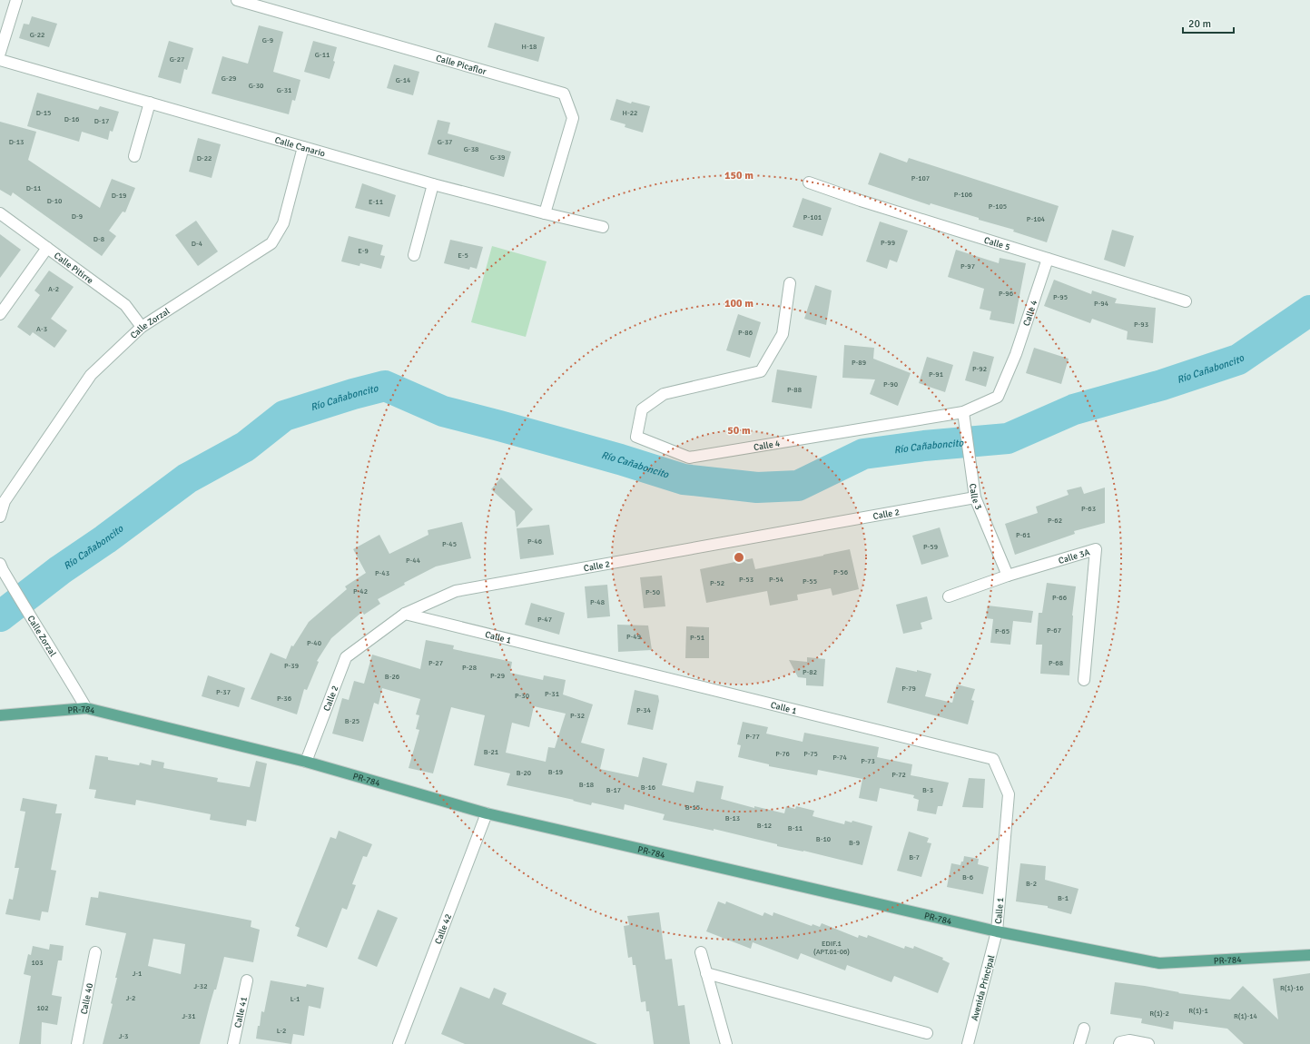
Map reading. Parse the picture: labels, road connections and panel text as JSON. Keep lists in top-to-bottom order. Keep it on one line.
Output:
{"streets":{"main road":["PR-784"],"street":["Calle Picaflor","Calle Canario","Calle 5","Calle Pitirre","Calle 4","Calle Zorzal","Calle 3","Calle 2","Calle 3A","Calle 1","Calle 42","Avenida Principal","Calle 40","Calle 41"]},"crossings":[["Calle Picaflor","Calle Canario"],["Calle Canario","Calle Zorzal"],["Calle 5","Calle 4"],["Calle Pitirre","Calle Zorzal"],["Calle 4","Calle 3"],["Calle Zorzal","PR-784"],["Calle 3","Calle 2"],["Calle 3","Calle 3A"],["Calle 2","Calle 1"],["Calle 2","PR-784"],["Calle 1","PR-784"],["Calle 1","Avenida Principal"],["PR-784","Calle 42"],["PR-784","Avenida Principal"]],"water":["Río Cañaboncito"],"house_numbers":["G-22","G-9","H-18","G-11","G-27","G-29","G-14","G-30","G-31","D-15","H-22","D-16","D-17","D-13","G-37","G-38","G-39","D-22","P-107","D-11","P-106","D-19","D-10","E-11","P-105","D-9","P-101","P-104","D-8","P-99","D-4","E-9","E-5","P-97","A-2","P-96","P-95","P-94","P-93","A-3","P-86","P-89","P-92","P-91","P-90","P-88","P-63","P-62","P-61","P-46","P-45","P-59","P-44","P-56","P-43","P-53","P-54","P-55","P-52","P-42","P-50","P-66","P-48","P-47","P-67","P-65","P-49","P-51","P-40","P-27","P-68","P-39","P-28","P-82","P-29","B-26","P-79","P-37","P-31","P-30","P-36","P-34","P-32","B-25","P-77","B-21","P-76","P-75","P-74","P-73","B-19","B-20","P-72","B-18","B-16","B-17","B-3","B-15","B-13","B-12","B-11","B-10","B-9","B-7","B-6","B-2","B-1","EDIF.1 (APT.01-06)","103","J-1","J-32","R(1)-16","J-2","L-1","102","R(1)-1","R(1)-2","J-31","R(1)-14","L-2","J-3"],"scale_bar":"20 m","rings":["150 m","100 m","50 m"]}
